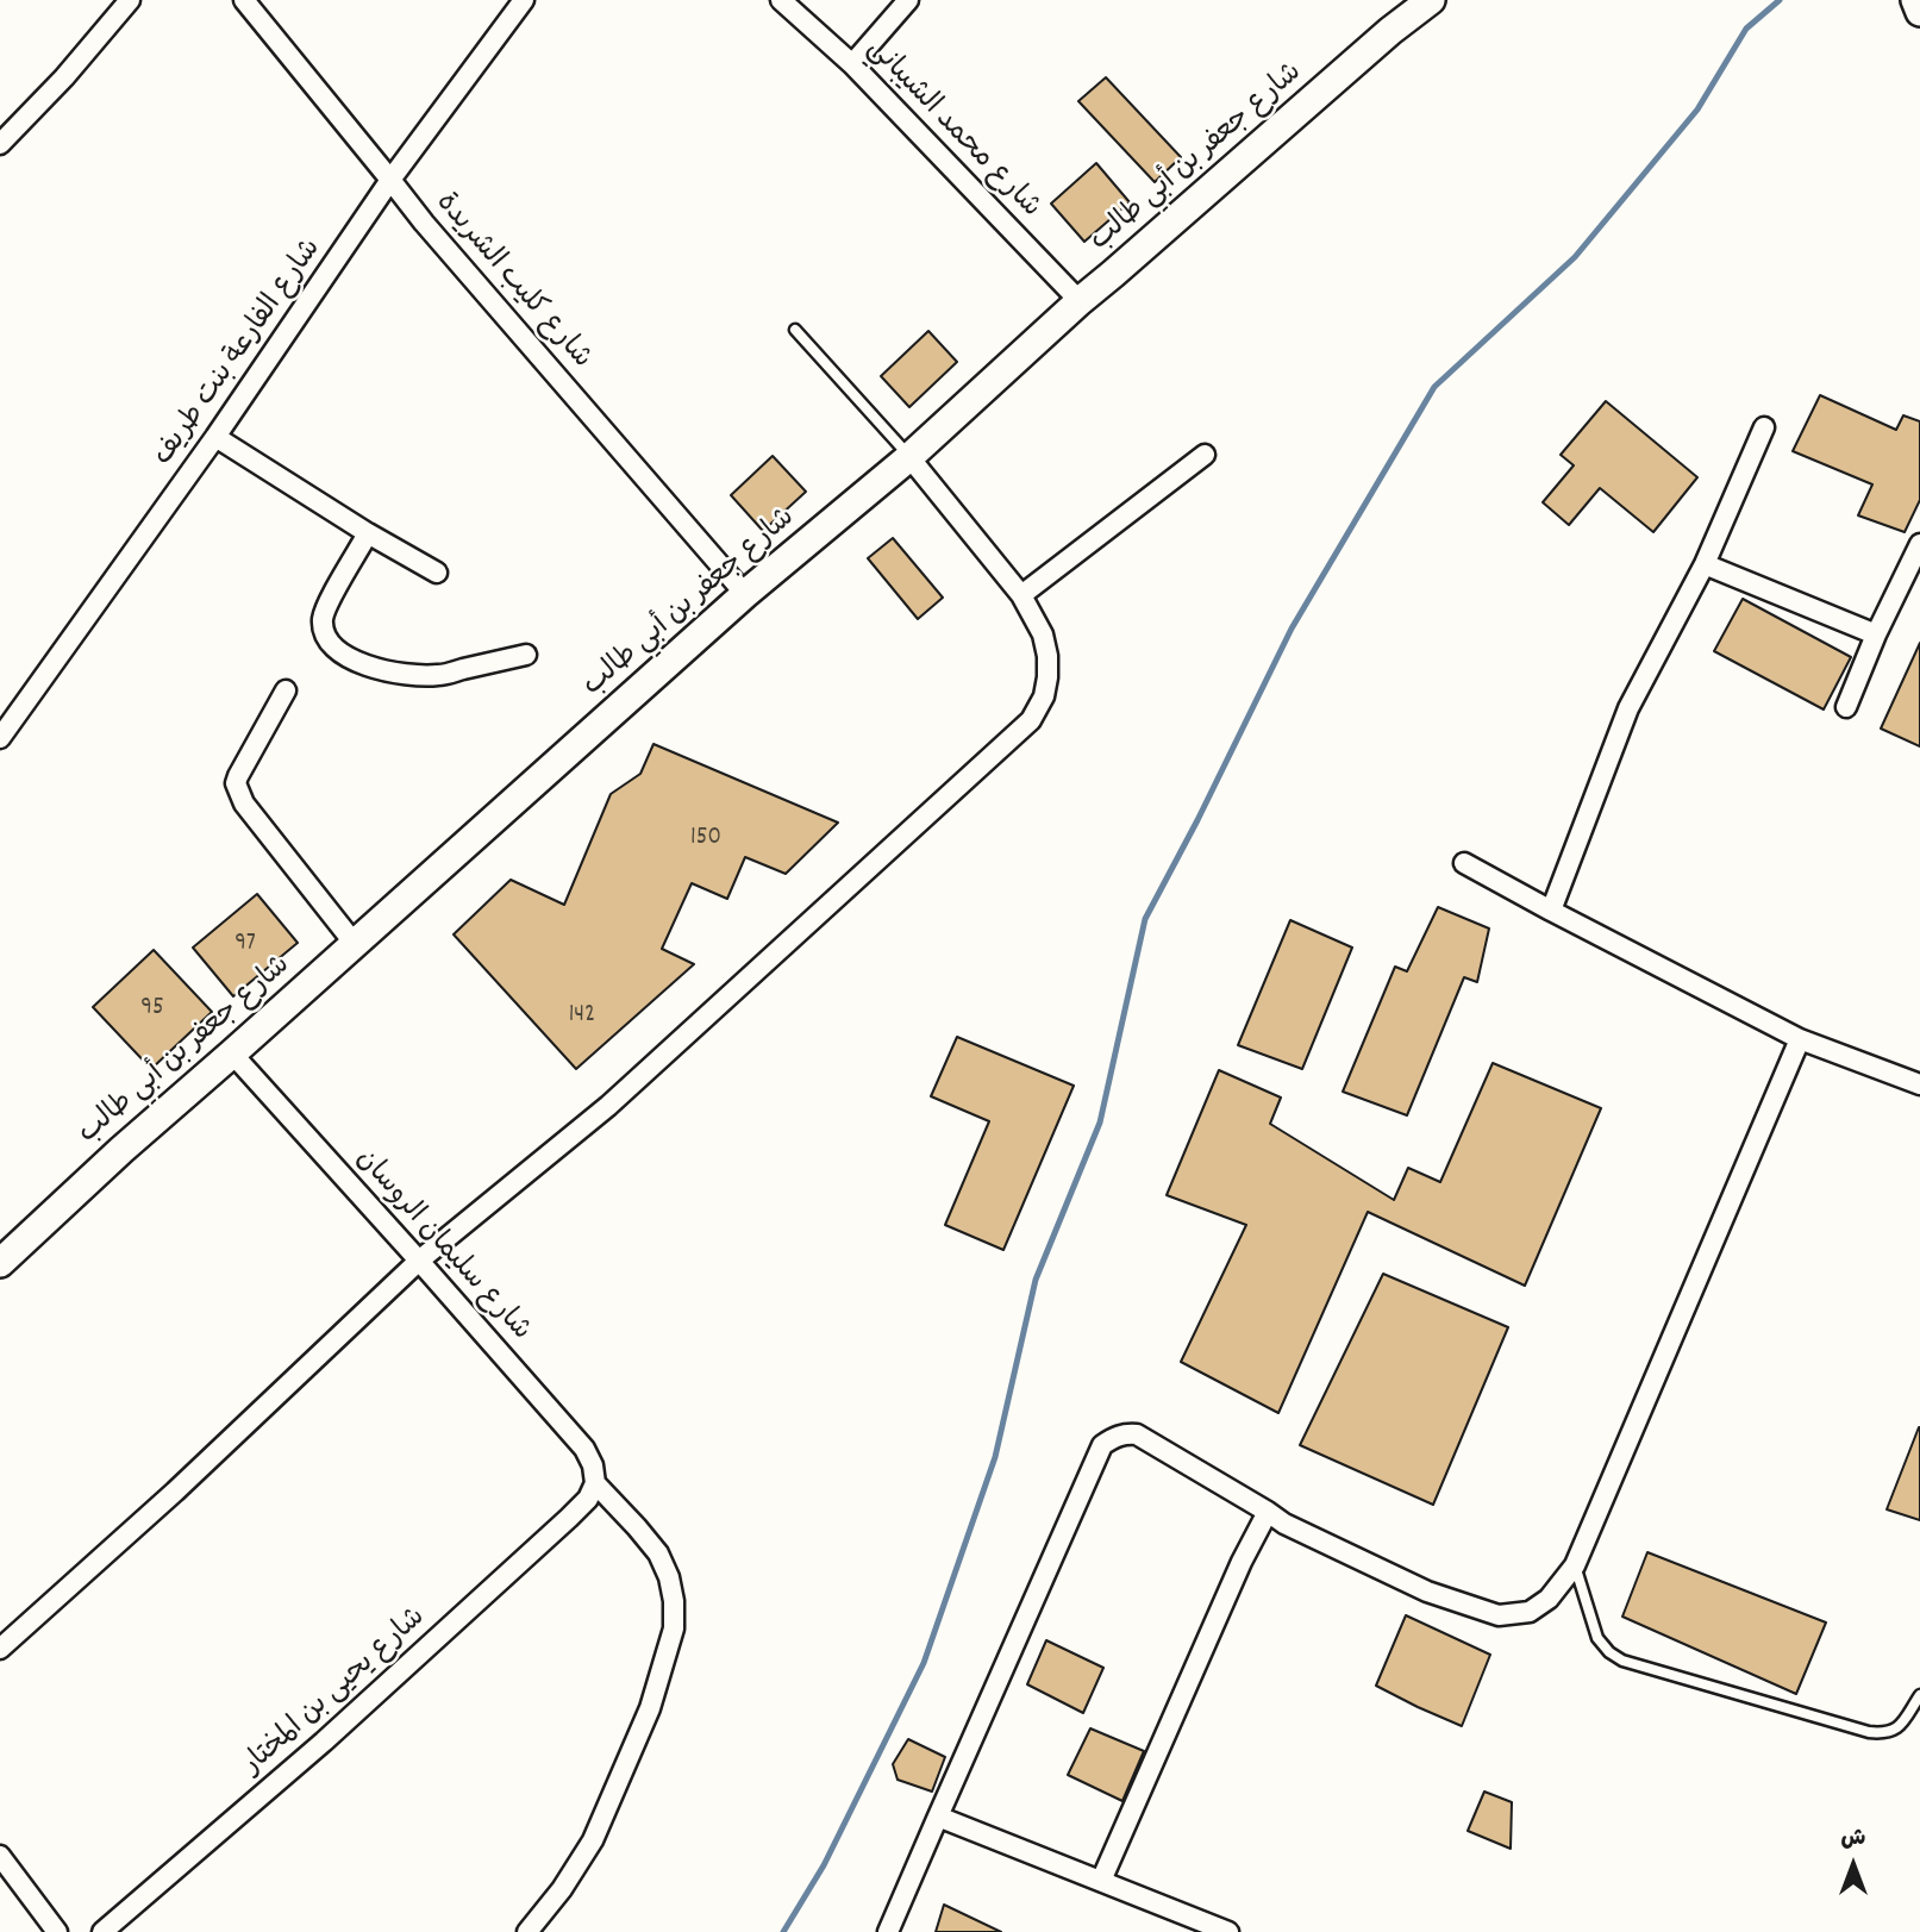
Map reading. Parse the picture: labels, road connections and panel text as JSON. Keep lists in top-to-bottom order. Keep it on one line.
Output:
{"streets":{"street":["شارع محمد الشيباني","شارع جعفر بن أبي طالب","شارع كليب الشريدة","شارع الفارعة بنت طريف","شارع سليمان الروسان","شارع يحيى بن المختار"]},"crossings":[["شارع محمد الشيباني","شارع جعفر بن أبي طالب"],["شارع جعفر بن أبي طالب","شارع كليب الشريدة"],["شارع جعفر بن أبي طالب","شارع سليمان الروسان"],["شارع كليب الشريدة","شارع الفارعة بنت طريف"],["شارع سليمان الروسان","شارع يحيى بن المختار"]],"house_numbers":["150","97","95","142"],"north":"top"}
